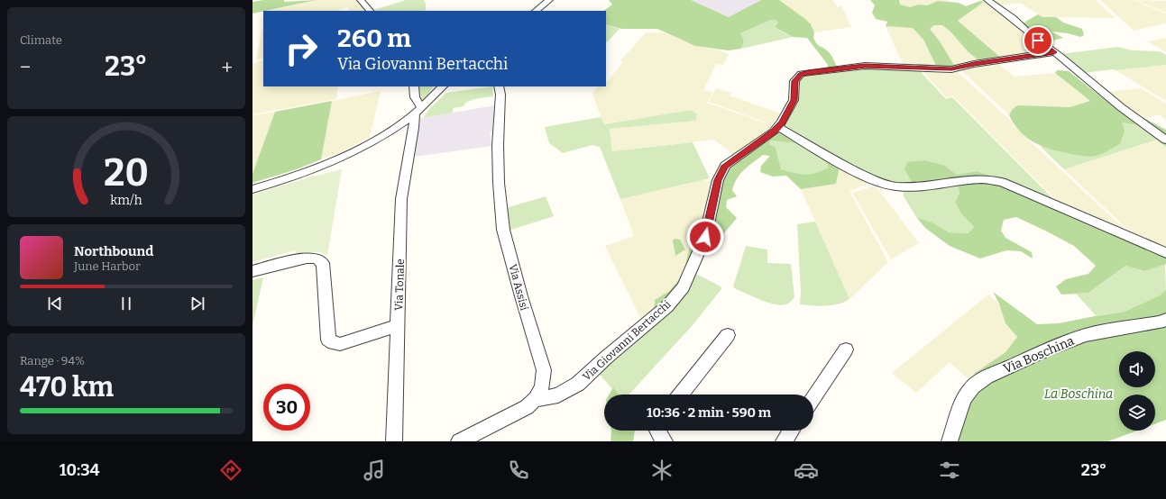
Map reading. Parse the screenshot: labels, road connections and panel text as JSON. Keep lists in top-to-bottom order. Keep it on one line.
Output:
{"streets":{"street":["Via Tonale","Via Assisi","Via Giovanni Bertacchi","Via Boschina"]},"crossings":[["Via Assisi","Via Giovanni Bertacchi"]],"parks":["La Boschina"],"page":{"tile":["Climate",["Range · 94%","470 km"]],"turn":["260 m","Via Giovanni Bertacchi"],"heat":["−","23°","+"],"song":["Northbound","June Harbor"],"limit":"30","trip":"10:36 · 2 min · 590 m","tabs":["10:34","23°"],"gauge":["20","km/h"]}}
